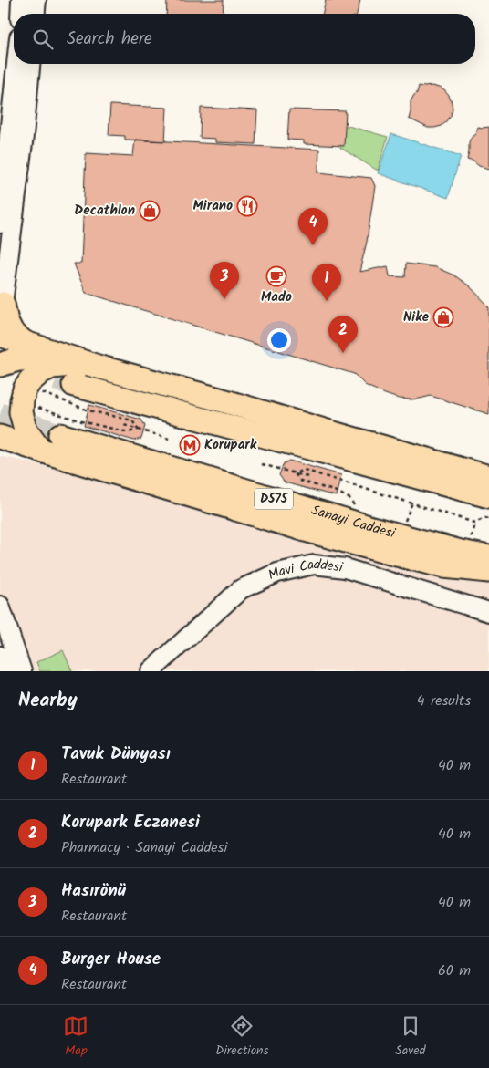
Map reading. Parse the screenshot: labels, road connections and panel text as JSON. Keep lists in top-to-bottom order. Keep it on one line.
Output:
{"streets":{"highway":["D575","Sanayi Caddesi"],"main road":["Mavi Caddesi"]},"places":{"restaurant":["Mirano"],"shop":["Decathlon","Nike"],"cafe":["Mado"],"metro station":["Korupark"]},"page":{"search":"Search here","pins":["4","3","1","2"],"heading":["Nearby","4 results"],"list":[{"mark":"1","name":"Tavuk Dünyası","note":"Restaurant","value":"40 m"},{"mark":"2","name":"Korupark Eczanesi","note":"Pharmacy · Sanayi Caddesi","value":"40 m"},{"mark":"3","name":"Hasırönü","note":"Restaurant","value":"40 m"},{"mark":"4","name":"Burger House","note":"Restaurant","value":"60 m"}],"nav":["Map","Directions","Saved"]}}
